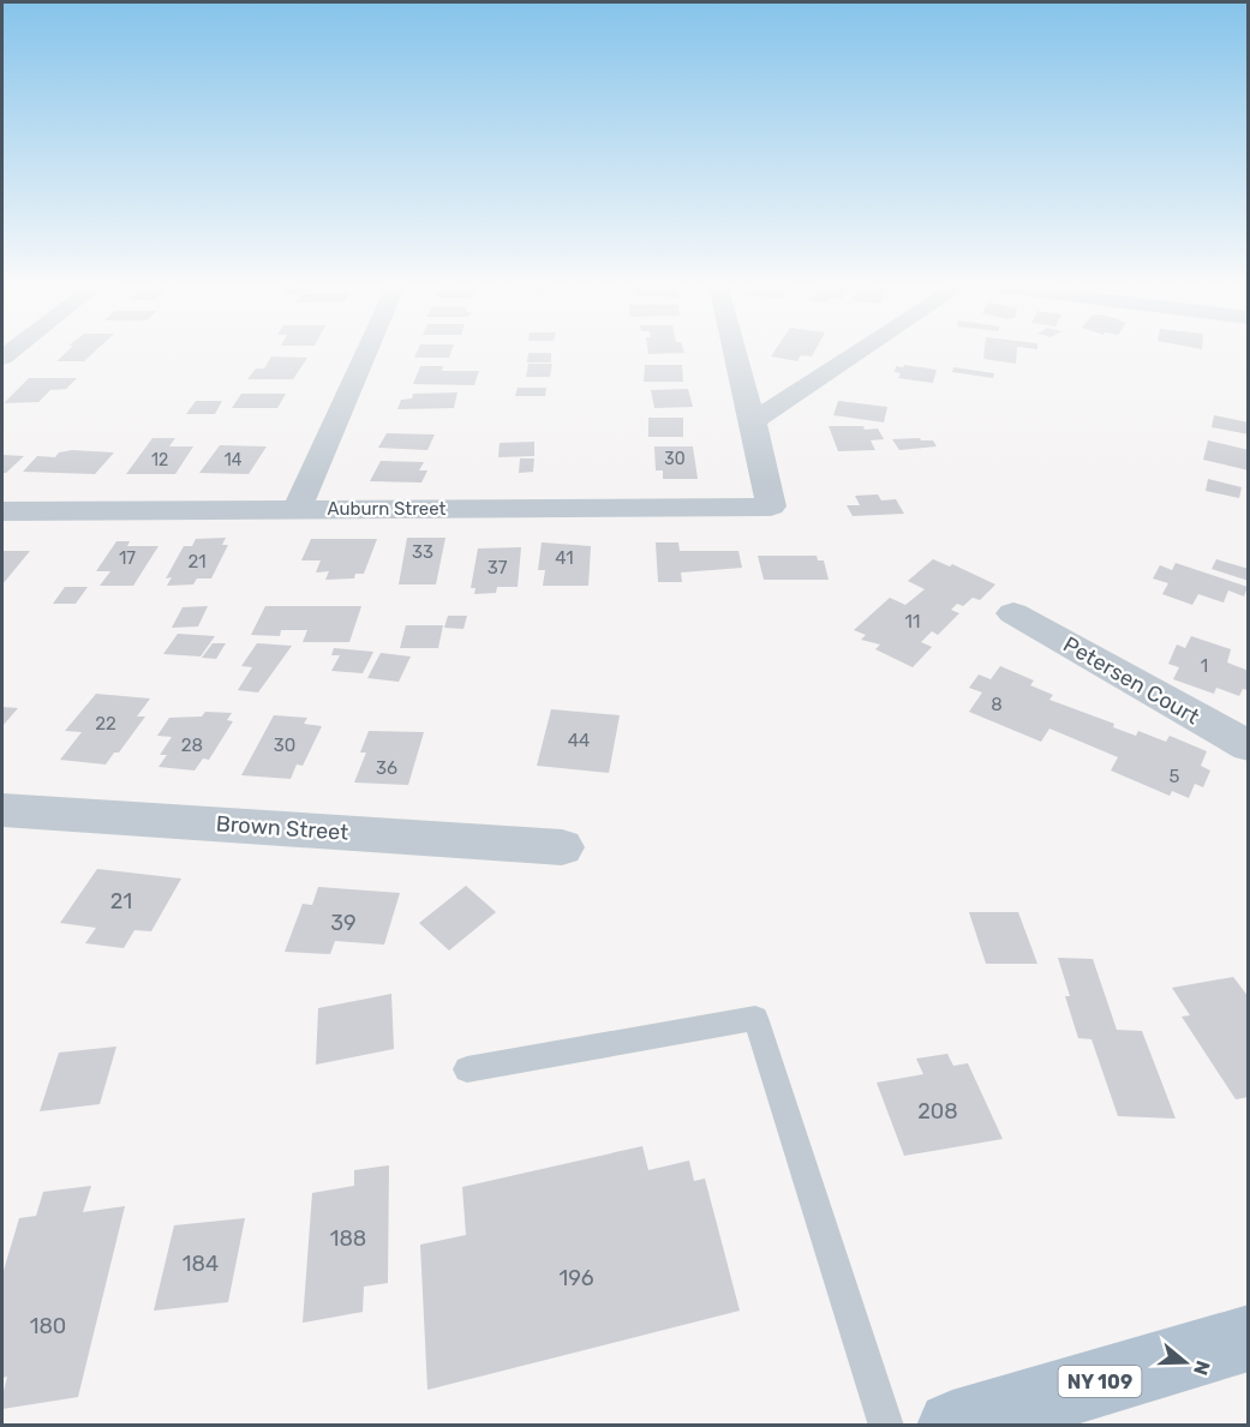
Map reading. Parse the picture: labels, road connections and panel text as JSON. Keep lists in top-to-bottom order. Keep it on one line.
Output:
{"streets":{"main road":["NY 109"],"street":["Auburn Street","Petersen Court","Brown Street"]},"house_numbers":["30","12","14","33","17","41","21","37","11","1","8","22","44","28","30","36","5","21","39","208","188","184","196","180"],"north":"right"}
